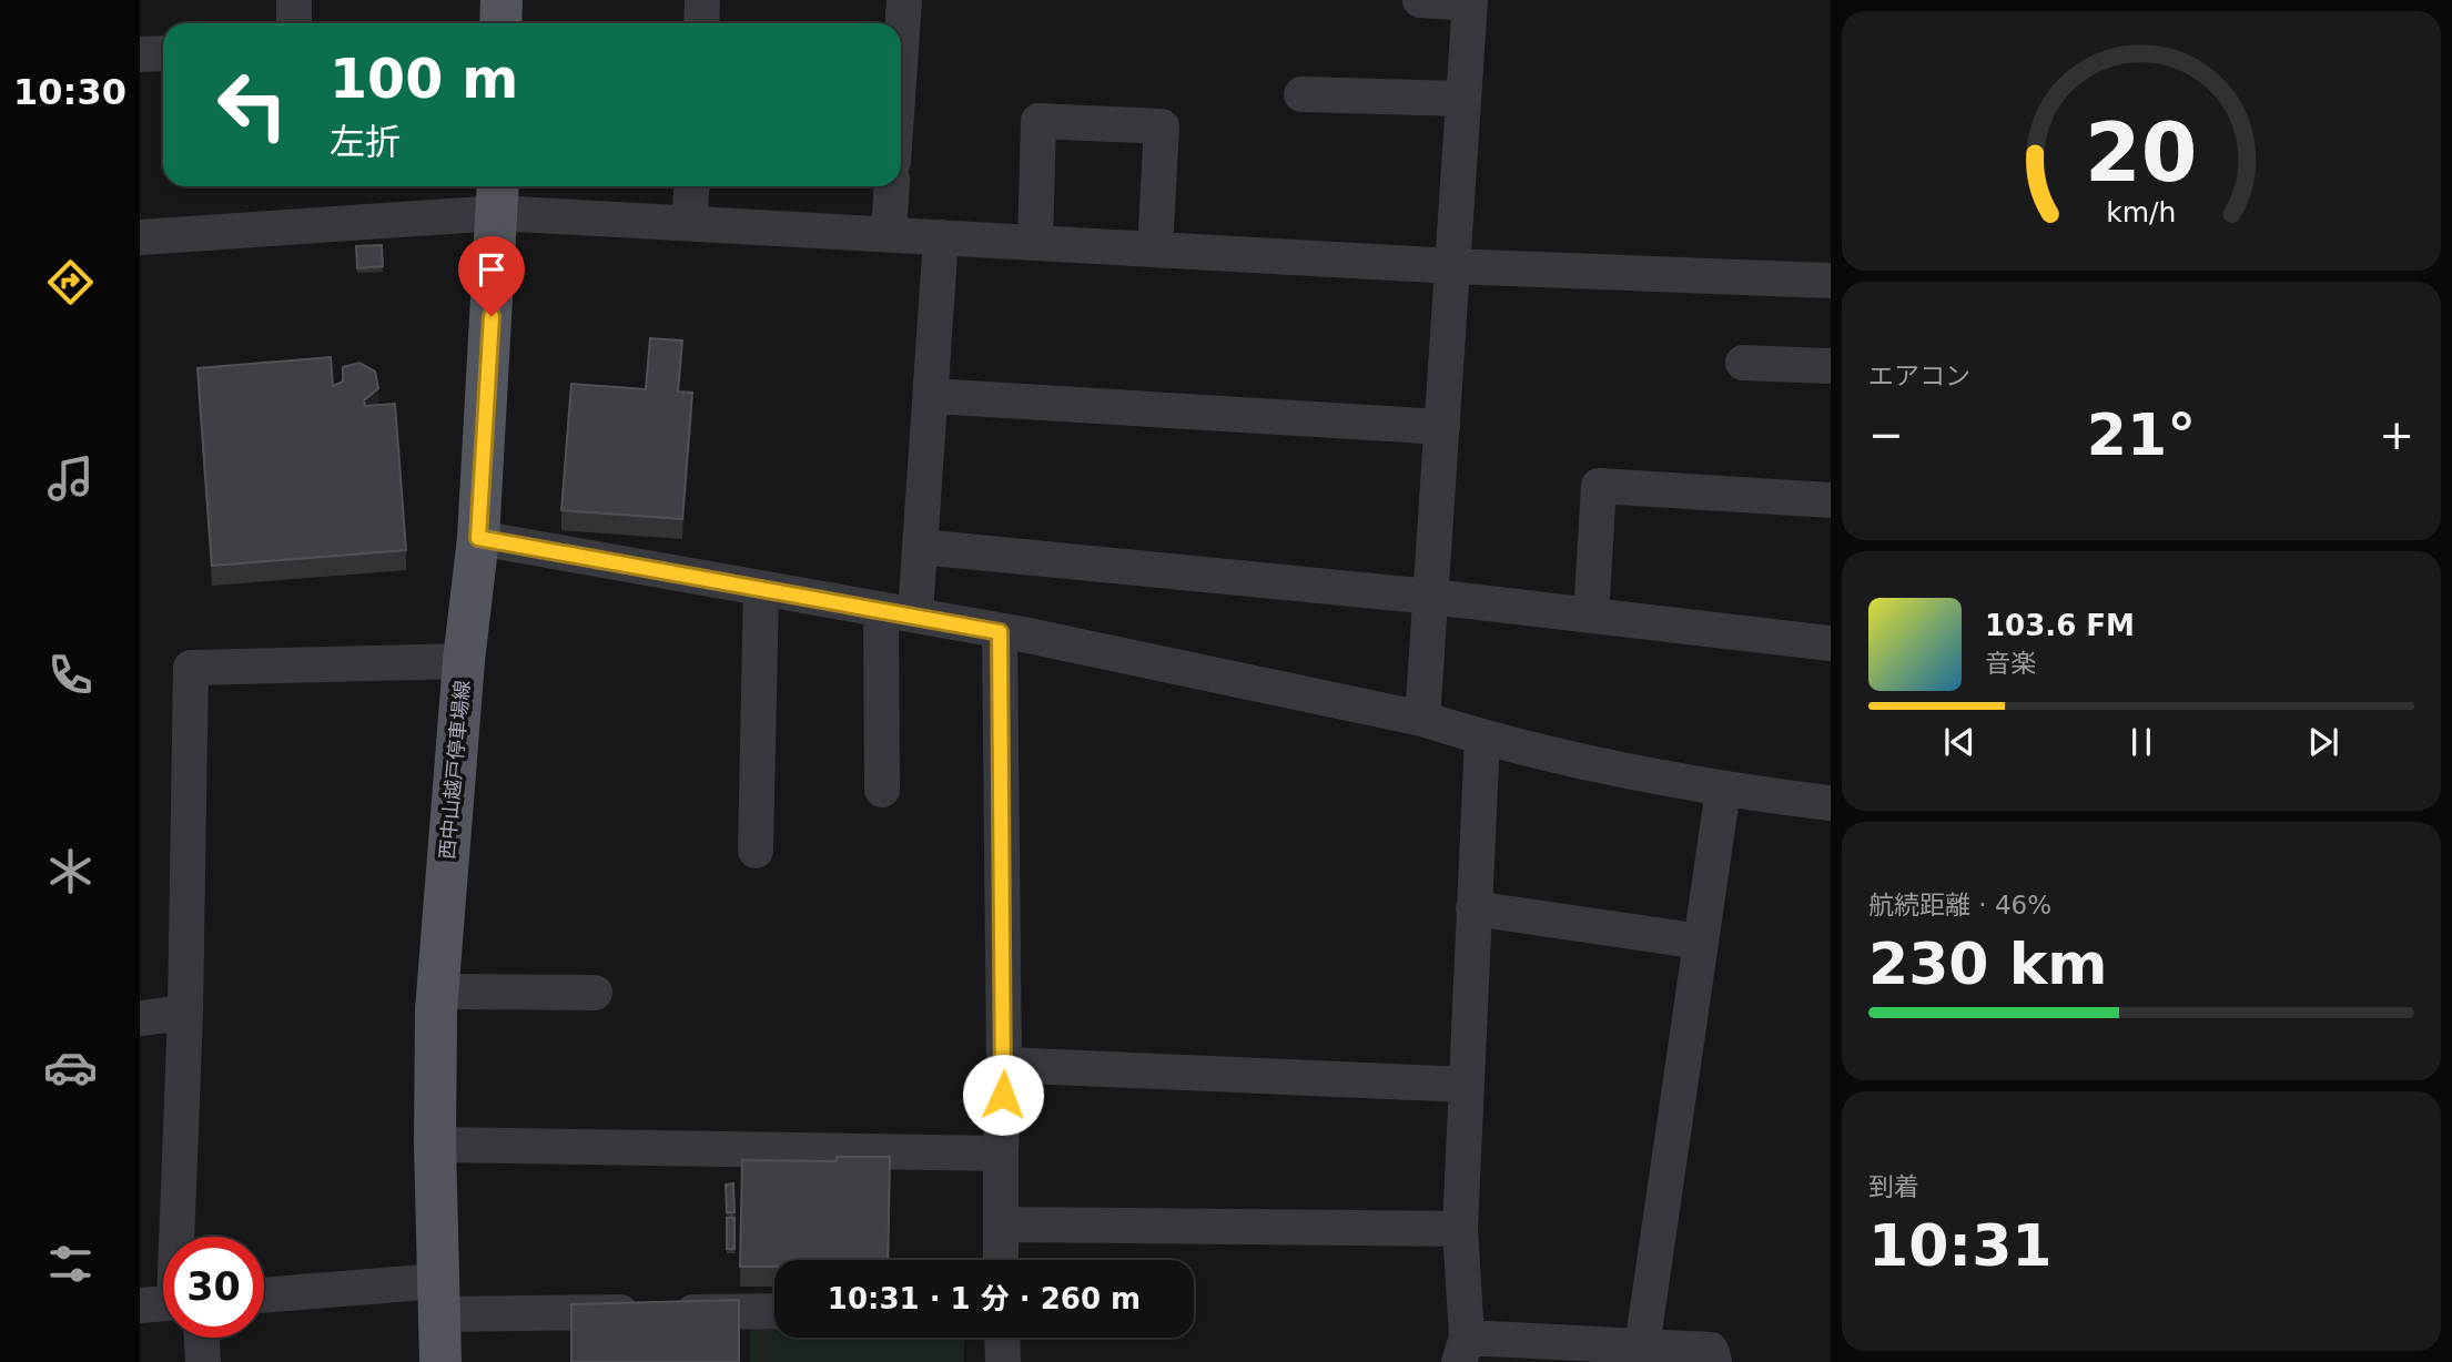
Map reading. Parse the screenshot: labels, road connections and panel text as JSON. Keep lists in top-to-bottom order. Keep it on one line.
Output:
{"streets":{"main road":["西中山越戸停車場線"]},"page":{"tabs":"10:30","turn":["100 m","左折"],"tile":["エアコン",["航続距離 · 46%","230 km"],["到着","10:31"]],"heat":["−","21°","+"],"song":["103.6 FM","音楽"],"limit":"30","trip":"10:31 · 1 分 · 260 m","gauge":["20","km/h"]}}
